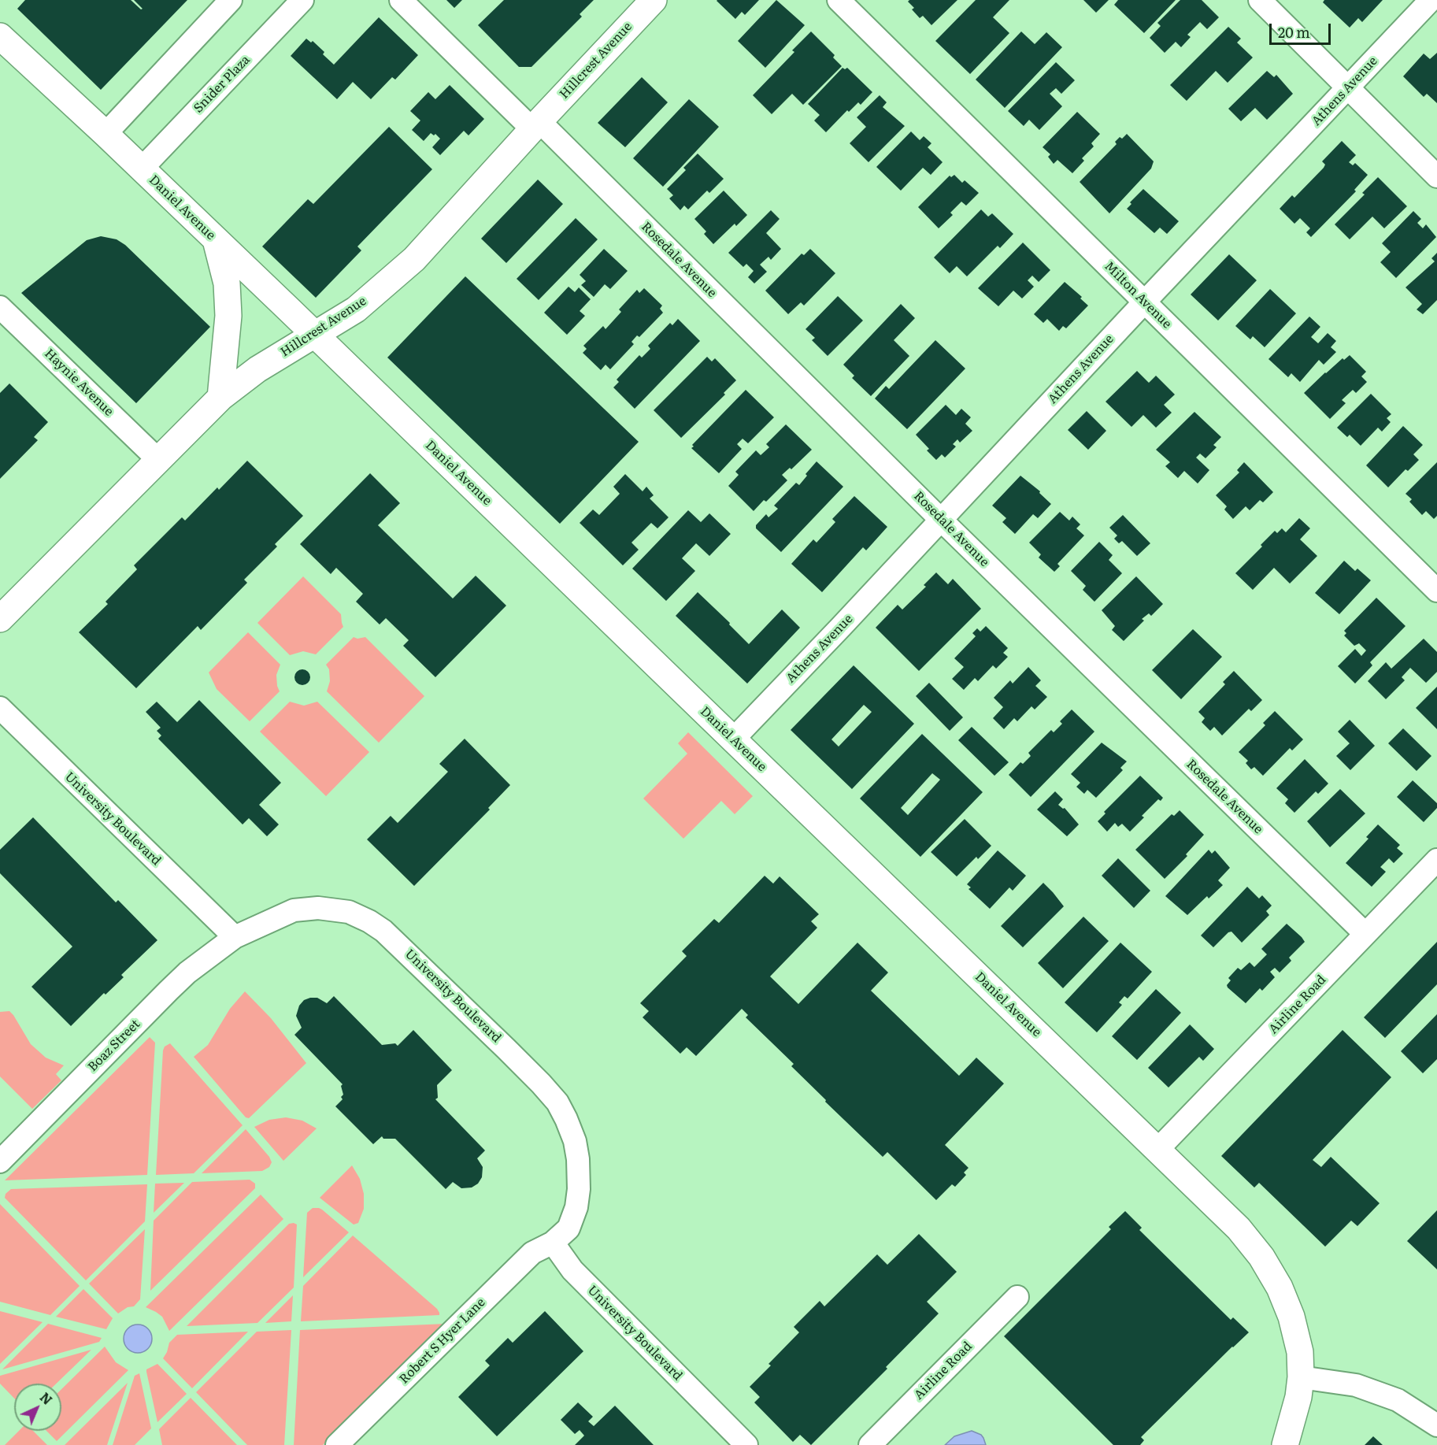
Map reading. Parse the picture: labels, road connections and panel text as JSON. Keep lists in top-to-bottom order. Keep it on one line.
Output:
{"streets":{"street":["Hillcrest Avenue","Snider Plaza","Athens Avenue","Daniel Avenue","Rosedale Avenue","Milton Avenue","Haynie Avenue","University Boulevard","Airline Road","Boaz Street","Robert S Hyer Lane"]},"crossings":[["Hillcrest Avenue","Daniel Avenue"],["Hillcrest Avenue","Rosedale Avenue"],["Hillcrest Avenue","Haynie Avenue"],["Snider Plaza","Daniel Avenue"],["Athens Avenue","Daniel Avenue"],["Athens Avenue","Rosedale Avenue"],["Athens Avenue","Milton Avenue"],["Daniel Avenue","Airline Road"],["Rosedale Avenue","Airline Road"],["University Boulevard","Boaz Street"],["University Boulevard","Robert S Hyer Lane"]],"scale_bar":"20 m","north":"top right"}
